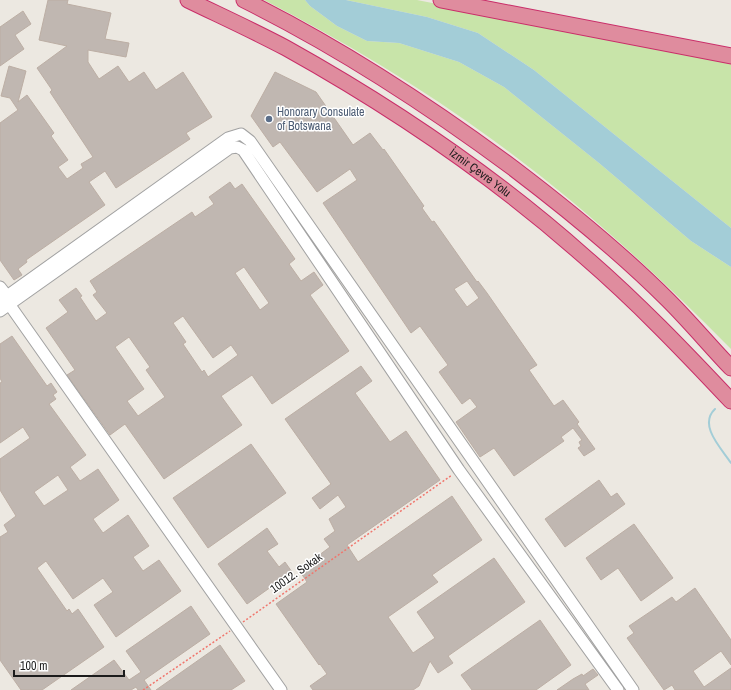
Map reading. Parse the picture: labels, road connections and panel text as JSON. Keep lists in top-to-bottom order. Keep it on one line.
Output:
{"streets":{"highway":["İzmir Çevre Yolu"],"path":["10012. Sokak"]},"places":["Honorary Consulate of Botswana"],"scale_bar":"100 m"}
